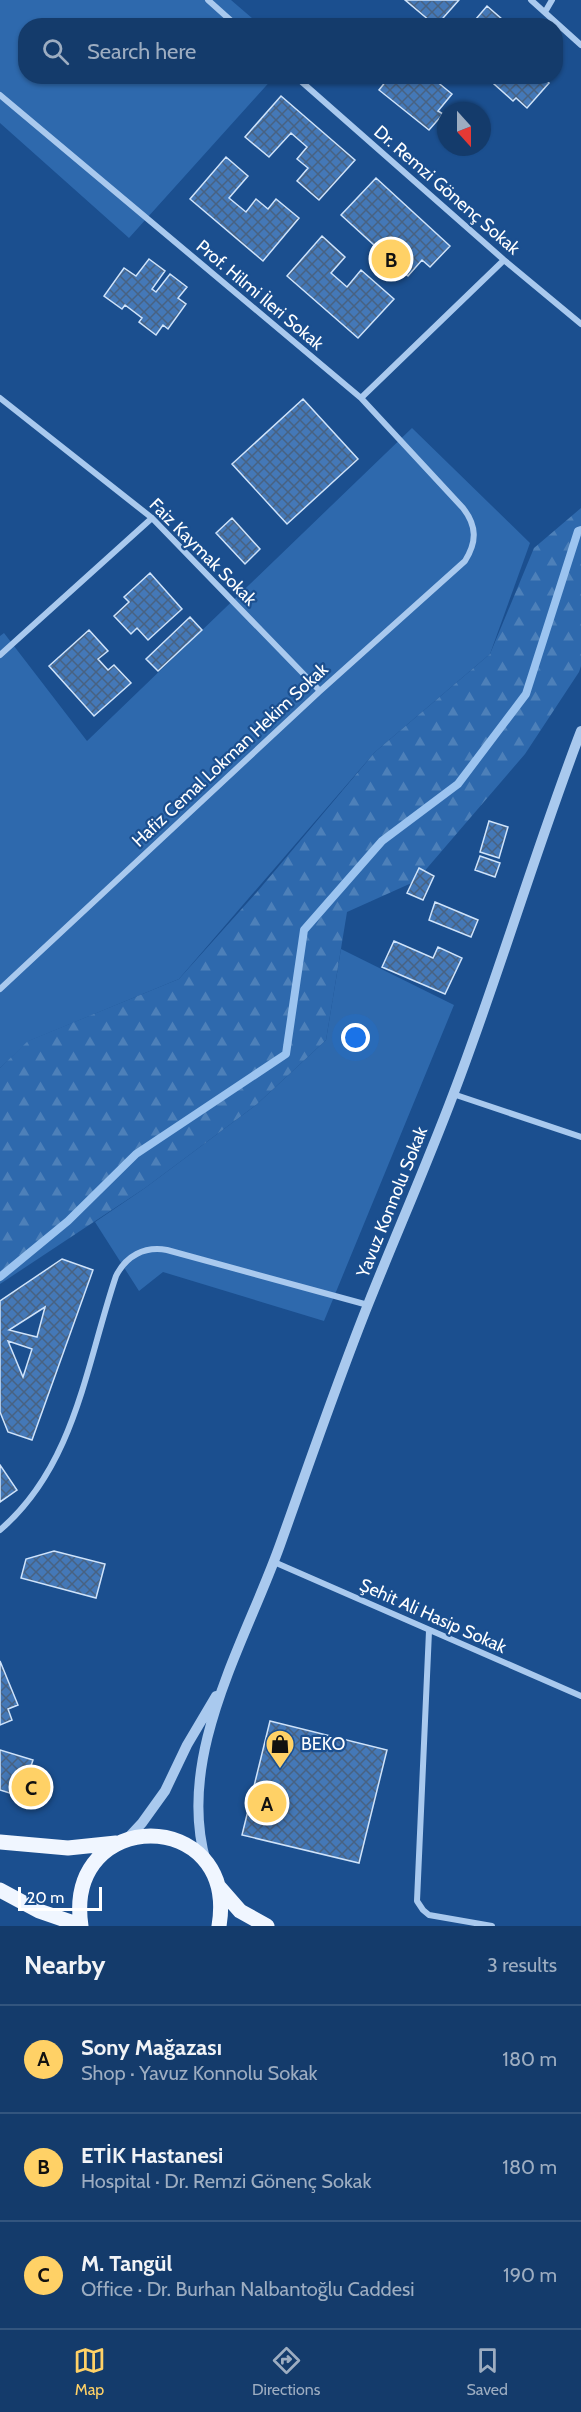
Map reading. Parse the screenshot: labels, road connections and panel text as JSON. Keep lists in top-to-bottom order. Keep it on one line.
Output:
{"streets":{"street":["Dr. Remzi Gönenç Sokak","Prof. Hilmi İleri Sokak","Faiz Kaymak Sokak","Hafiz Cemal Lokman Hekim Sokak","Yavuz Konnolu Sokak","Şehit Ali Hasip Sokak"]},"crossings":[["Prof. Hilmi İleri Sokak","Hafiz Cemal Lokman Hekim Sokak"],["Faiz Kaymak Sokak","Hafiz Cemal Lokman Hekim Sokak"],["Yavuz Konnolu Sokak","Şehit Ali Hasip Sokak"]],"places":{"shop":["BEKO"]},"scale_bar":"20 m","north":"bottom","page":{"search":"Search here","pins":["B","C","A"],"scale":"20 m","heading":["Nearby","3 results"],"list":[{"mark":"A","name":"Sony Mağazası","note":"Shop · Yavuz Konnolu Sokak","value":"180 m"},{"mark":"B","name":"ETİK Hastanesi","note":"Hospital · Dr. Remzi Gönenç Sokak","value":"180 m"},{"mark":"C","name":"M. Tangül","note":"Office · Dr. Burhan Nalbantoğlu Caddesi","value":"190 m"}],"nav":["Map","Directions","Saved"]}}
